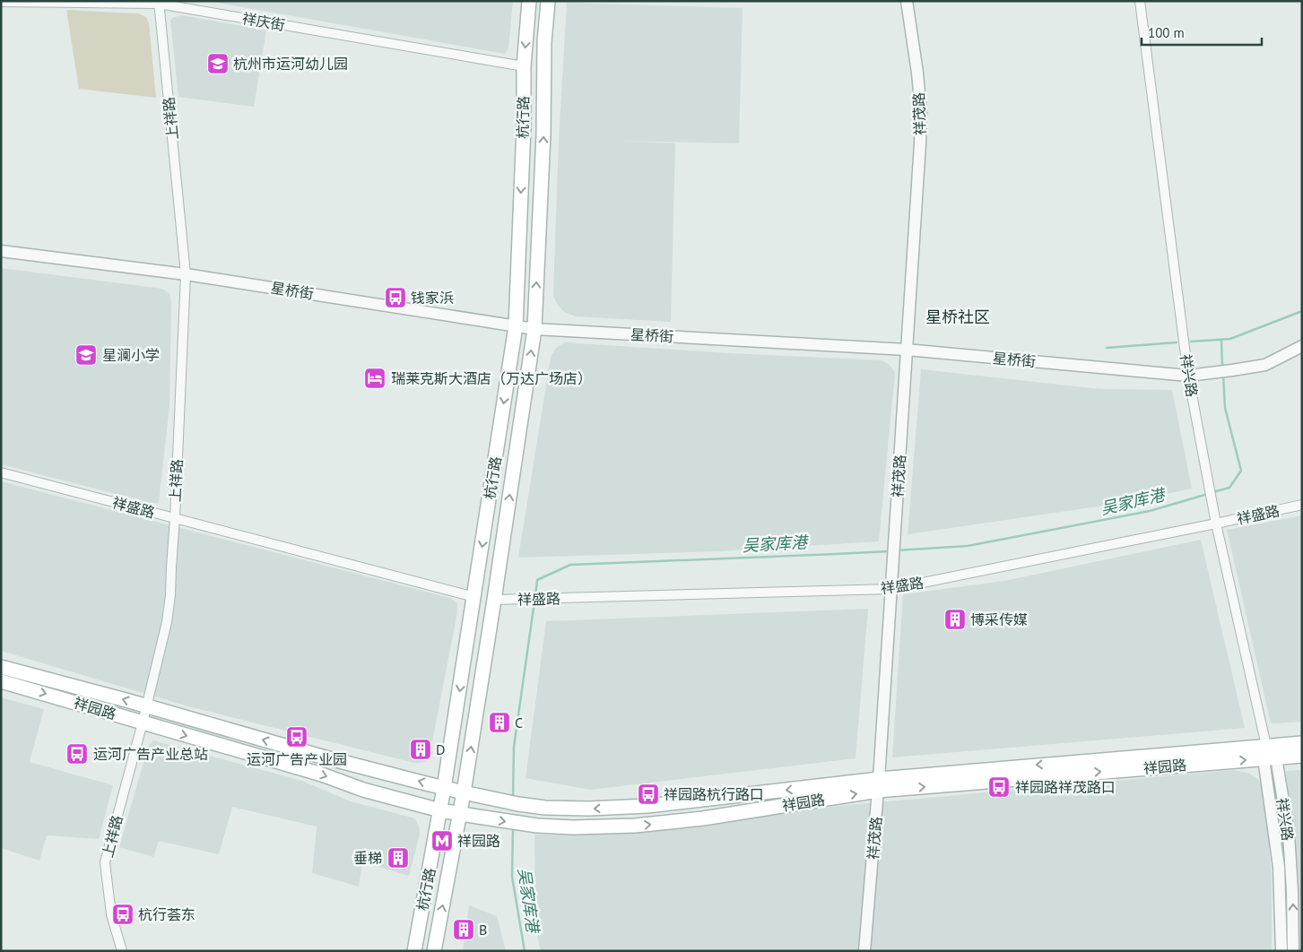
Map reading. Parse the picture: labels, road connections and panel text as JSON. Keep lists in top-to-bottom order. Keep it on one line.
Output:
{"streets":{"main road":["杭行路","祥园路"],"street":["祥庆街","祥茂路","上祥路","星桥街","祥兴路","祥盛路"]},"crossings":[["祥庆街","杭行路"],["祥庆街","上祥路"],["祥茂路","星桥街"],["祥茂路","祥盛路"],["祥茂路","祥园路"],["杭行路","星桥街"],["杭行路","祥盛路"],["杭行路","祥园路"],["上祥路","星桥街"],["上祥路","祥盛路"],["上祥路","祥园路"],["星桥街","祥兴路"],["祥兴路","祥盛路"],["祥兴路","祥园路"]],"districts":["星桥社区"],"water":["吴家库港"],"places":{"school or university":["杭州市运河幼儿园","星澜小学"],"bus stop":["钱家浜","运河广告产业园","运河广告产业总站","祥园路祥茂路口","祥园路杭行路口","杭行荟东"],"hotel":["瑞莱克斯大酒店（万达广场店）"],"building":["博采传媒","C","D","垂梯","B"],"metro station":["祥园路"]},"scale_bar":"100 m"}
